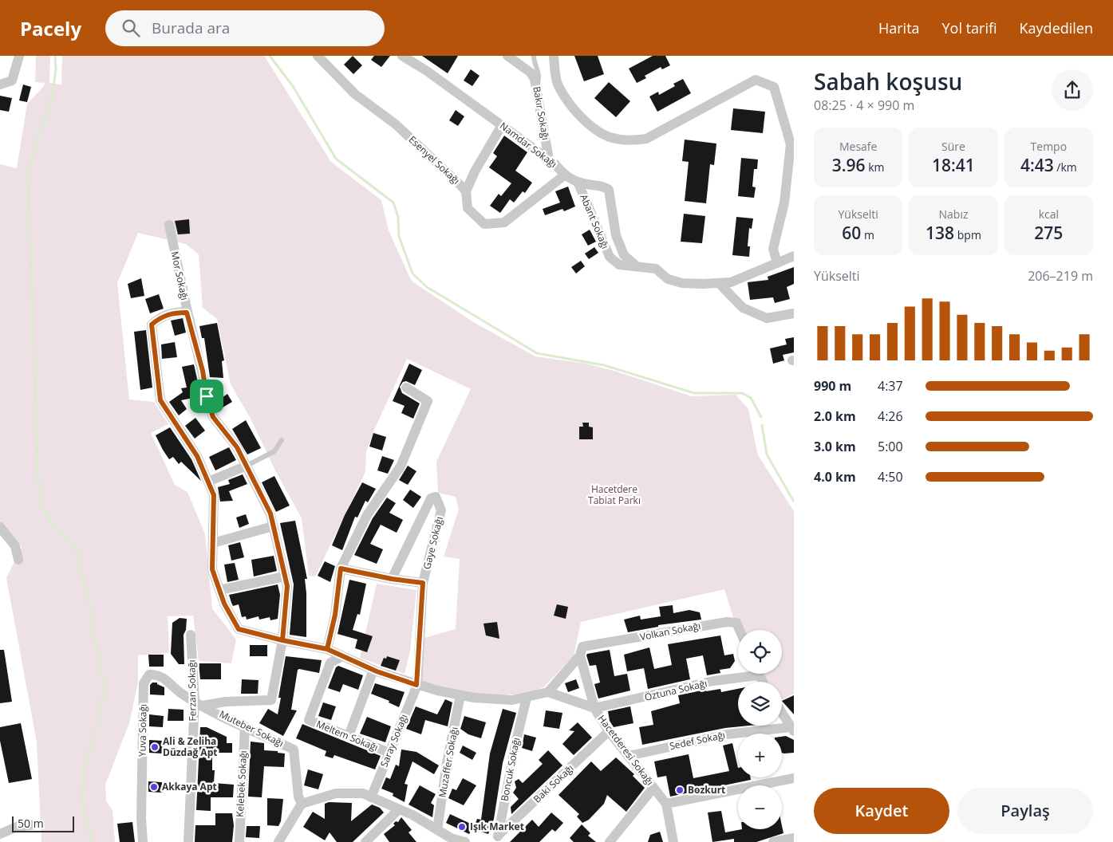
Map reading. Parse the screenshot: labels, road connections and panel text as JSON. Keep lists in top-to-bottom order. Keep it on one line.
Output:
{"streets":{"street":["Bakır Sokağı","Namdar Sokağı","Esenyel Sokağı","Abant Sokağı","Mor Sokağı","Gaye Sokağı","Volkan Sokağı","Ferzan Sokağı","Öztuna Sokağı","Muteber Sokağı","Yuva Sokağı","Meltem Sokağı","Saray Sokağı","Sedef Sokağı","Hacetderesi Sokağı","Muzaffer Sokağı","Boncuk Sokağı","Kelebek Sokağı","Baki Sokağı"]},"crossings":[["Bakır Sokağı","Namdar Sokağı"],["Namdar Sokağı","Esenyel Sokağı"],["Namdar Sokağı","Abant Sokağı"],["Mor Sokağı","Ferzan Sokağı"],["Mor Sokağı","Muteber Sokağı"],["Mor Sokağı","Yuva Sokağı"],["Gaye Sokağı","Saray Sokağı"],["Volkan Sokağı","Hacetderesi Sokağı"],["Ferzan Sokağı","Muteber Sokağı"],["Ferzan Sokağı","Yuva Sokağı"],["Öztuna Sokağı","Hacetderesi Sokağı"],["Muteber Sokağı","Yuva Sokağı"],["Muteber Sokağı","Kelebek Sokağı"],["Meltem Sokağı","Saray Sokağı"],["Sedef Sokağı","Hacetderesi Sokağı"],["Hacetderesi Sokağı","Baki Sokağı"],["Boncuk Sokağı","Baki Sokağı"]],"parks":["Hacetdere Tabiat Parkı"],"places":["Ali & Zeliha Düzdağ Apt","Akkaya Apt","Bozkurt","Işık Market"],"scale_bar":"50 m","page":{"header":"Pacely","search":"Burada ara","nav":["Harita","Yol tarifi","Kaydedilen"],"heading":["Sabah koşusu","08:25 · 4 × 990 m"],"stats":[["Mesafe","3.96 km"],["Süre","18:41"],["Tempo","4:43 /km"],["Yükselti","60 m"],["Nabız","138 bpm"],["kcal","275"]],"chart":["Yükselti","206–219 m"],"list":[{"name":"990 m","note":"4:37"},{"name":"2.0 km","note":"4:26"},{"name":"3.0 km","note":"5:00"},{"name":"4.0 km","note":"4:50"}],"map_buttons":["+","−"],"buttons":["Kaydet","Paylaş"],"scale":"50 m"}}
